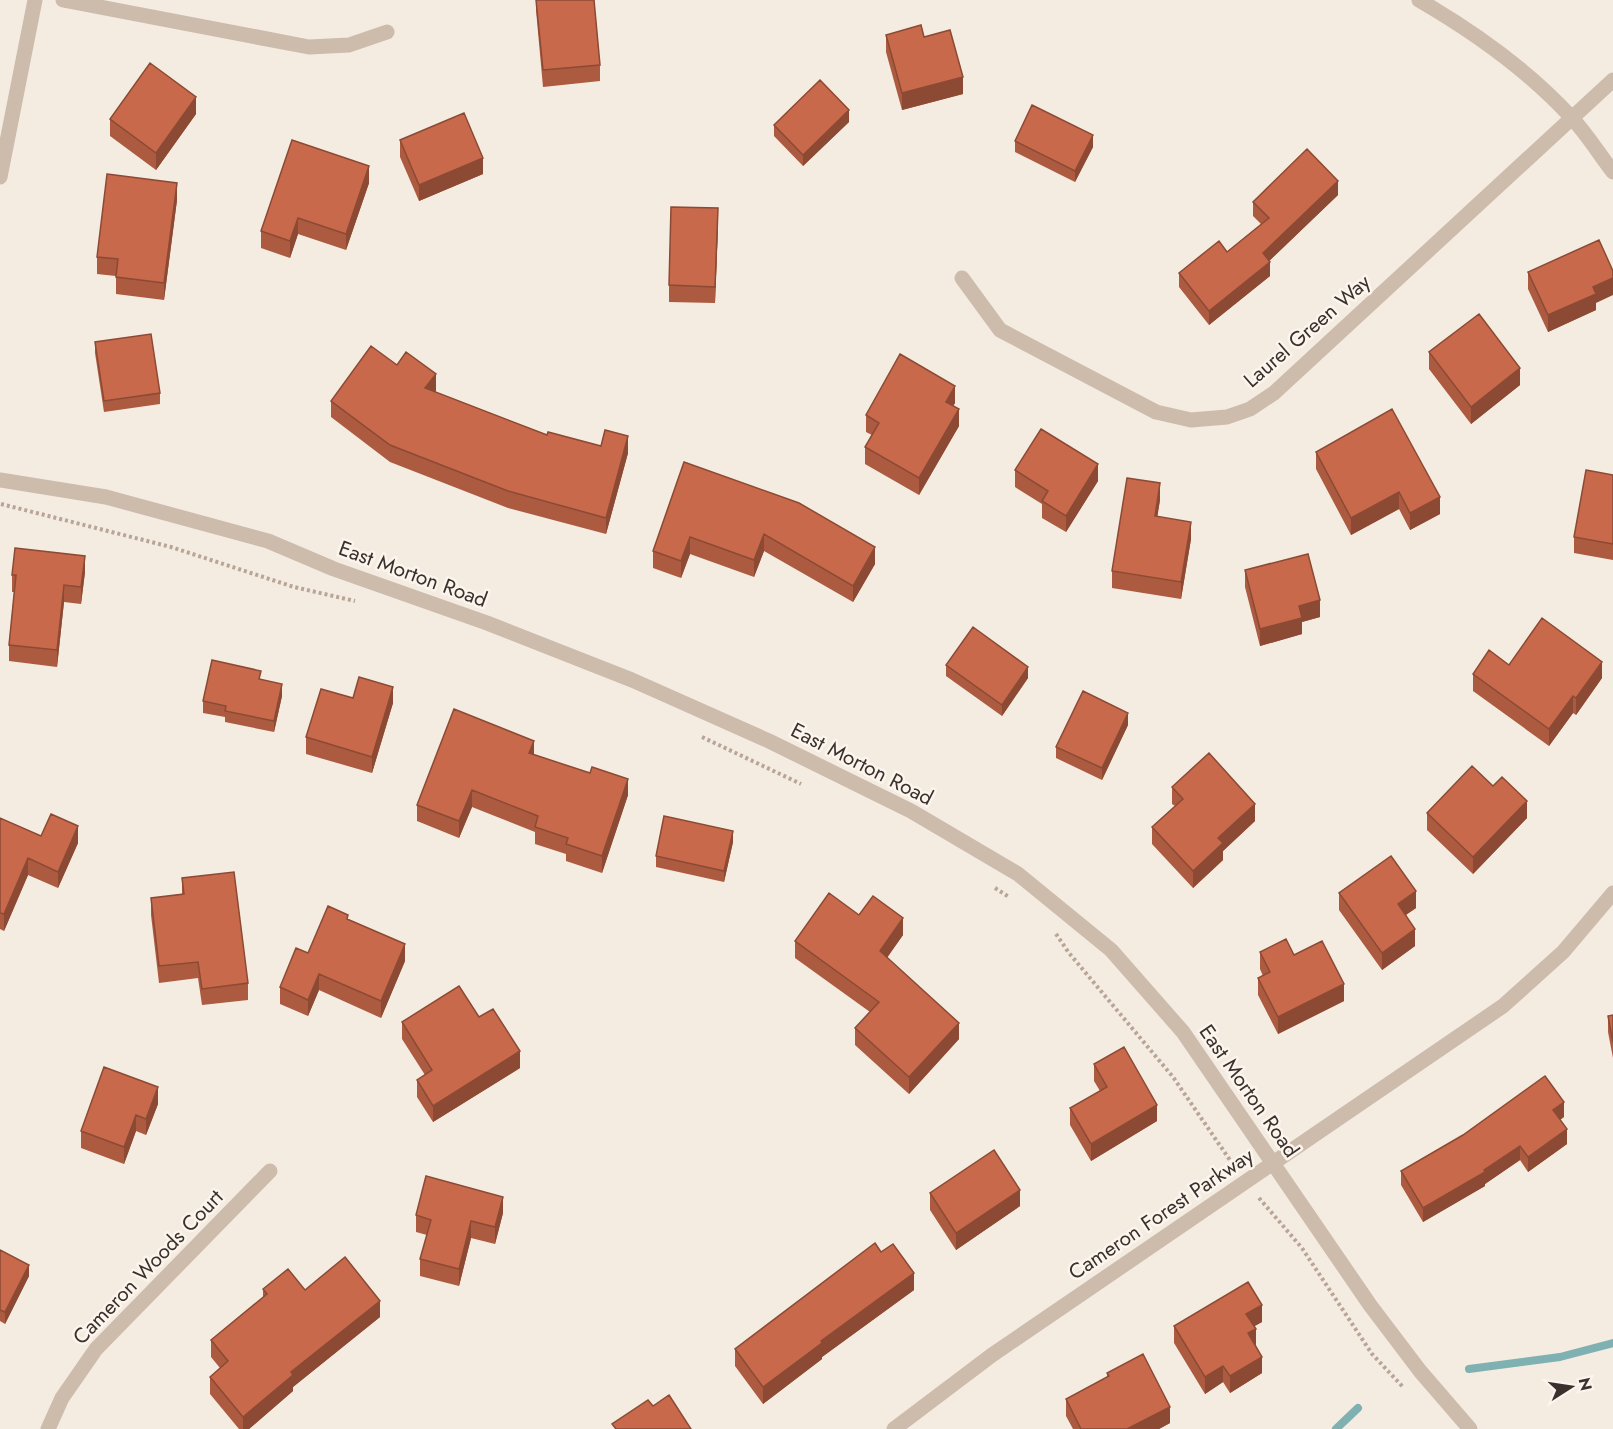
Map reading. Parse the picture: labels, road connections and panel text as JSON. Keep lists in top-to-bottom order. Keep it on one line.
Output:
{"streets":{"street":["Laurel Green Way","East Morton Road","Cameron Forest Parkway","Cameron Woods Court"]},"crossings":[["East Morton Road","Cameron Forest Parkway"]],"north":"right"}
